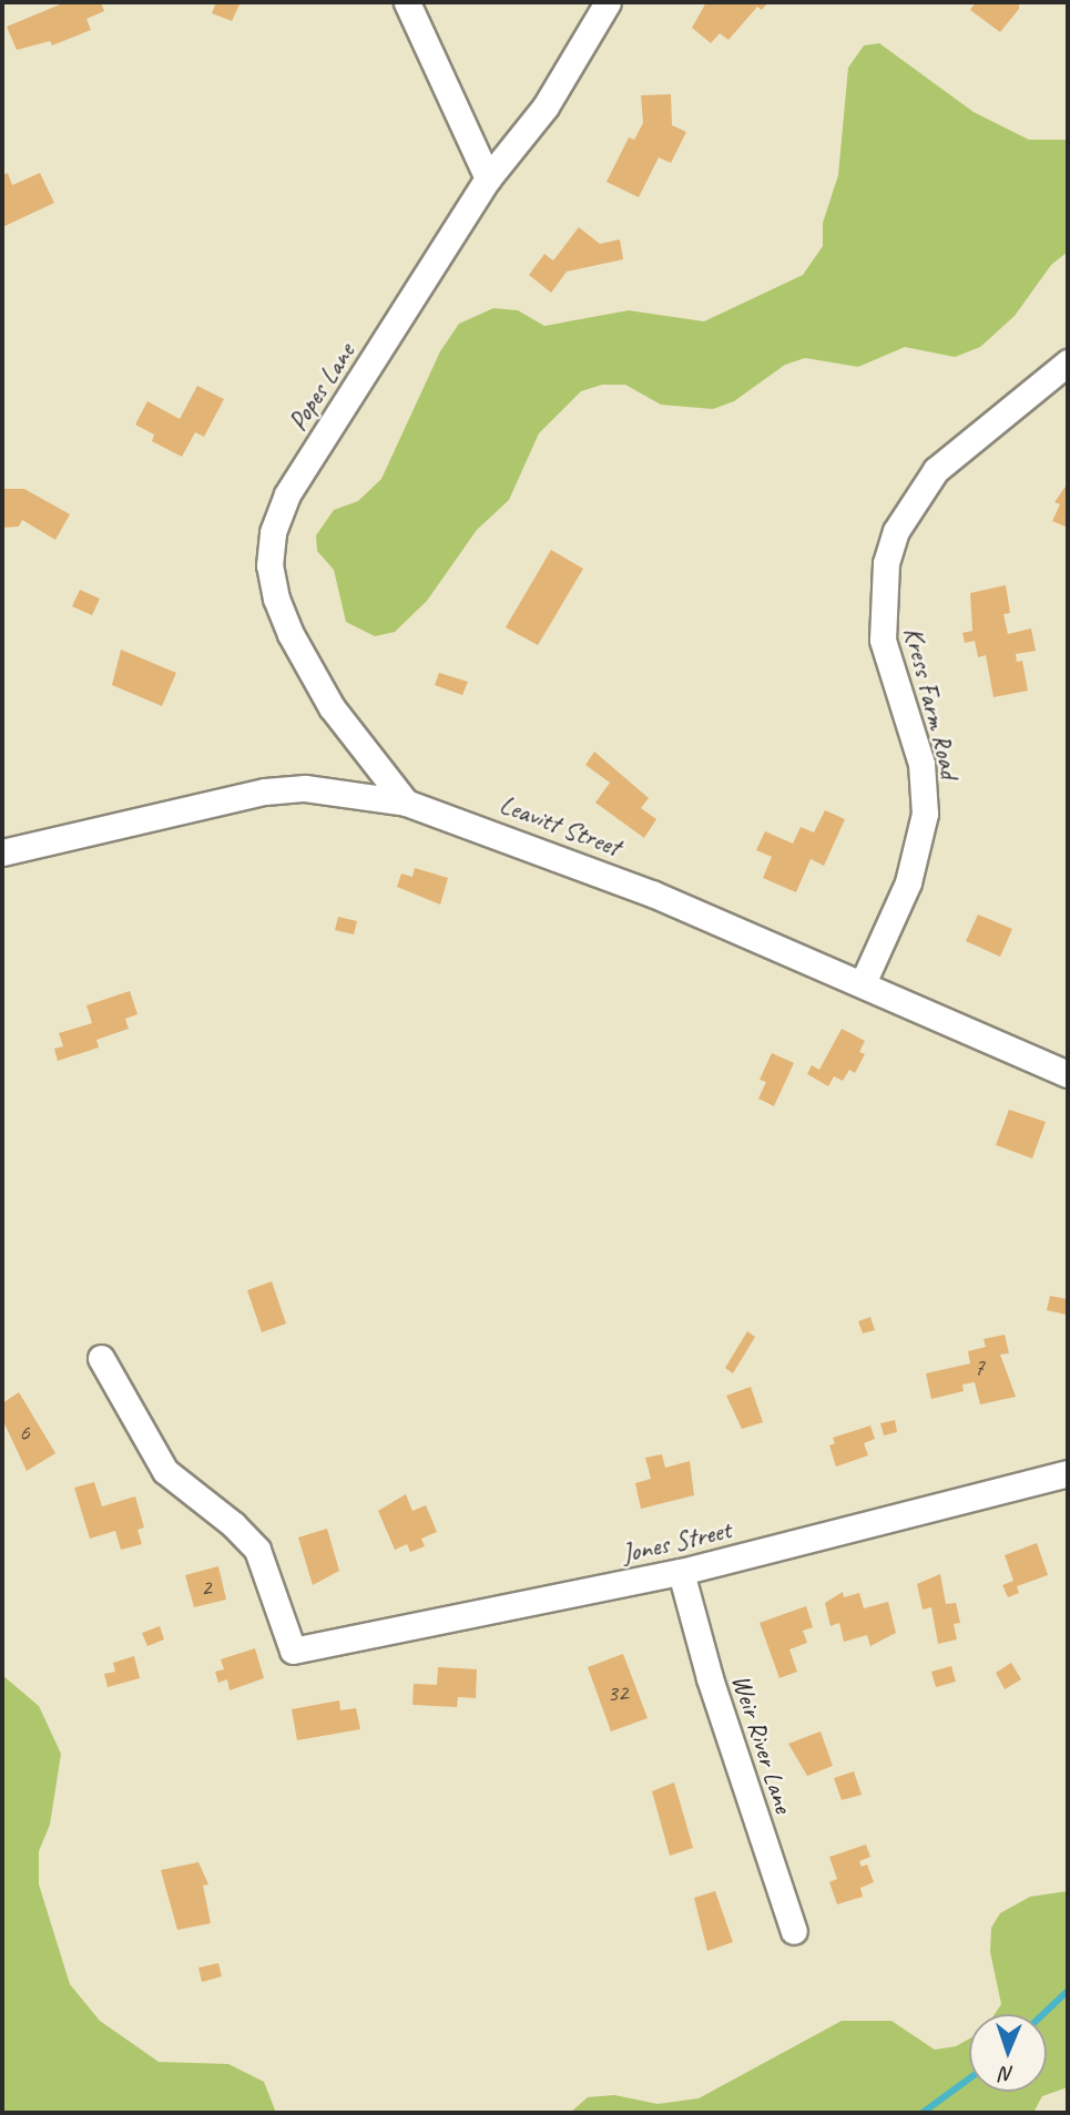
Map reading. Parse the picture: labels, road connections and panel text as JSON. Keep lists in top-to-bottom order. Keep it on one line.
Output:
{"streets":{"street":["Popes Lane","Kress Farm Road","Leavitt Street","Jones Street","Weir River Lane"]},"crossings":[["Popes Lane","Leavitt Street"],["Kress Farm Road","Leavitt Street"],["Jones Street","Weir River Lane"]],"house_numbers":["7","6","2","32"],"north":"bottom"}
